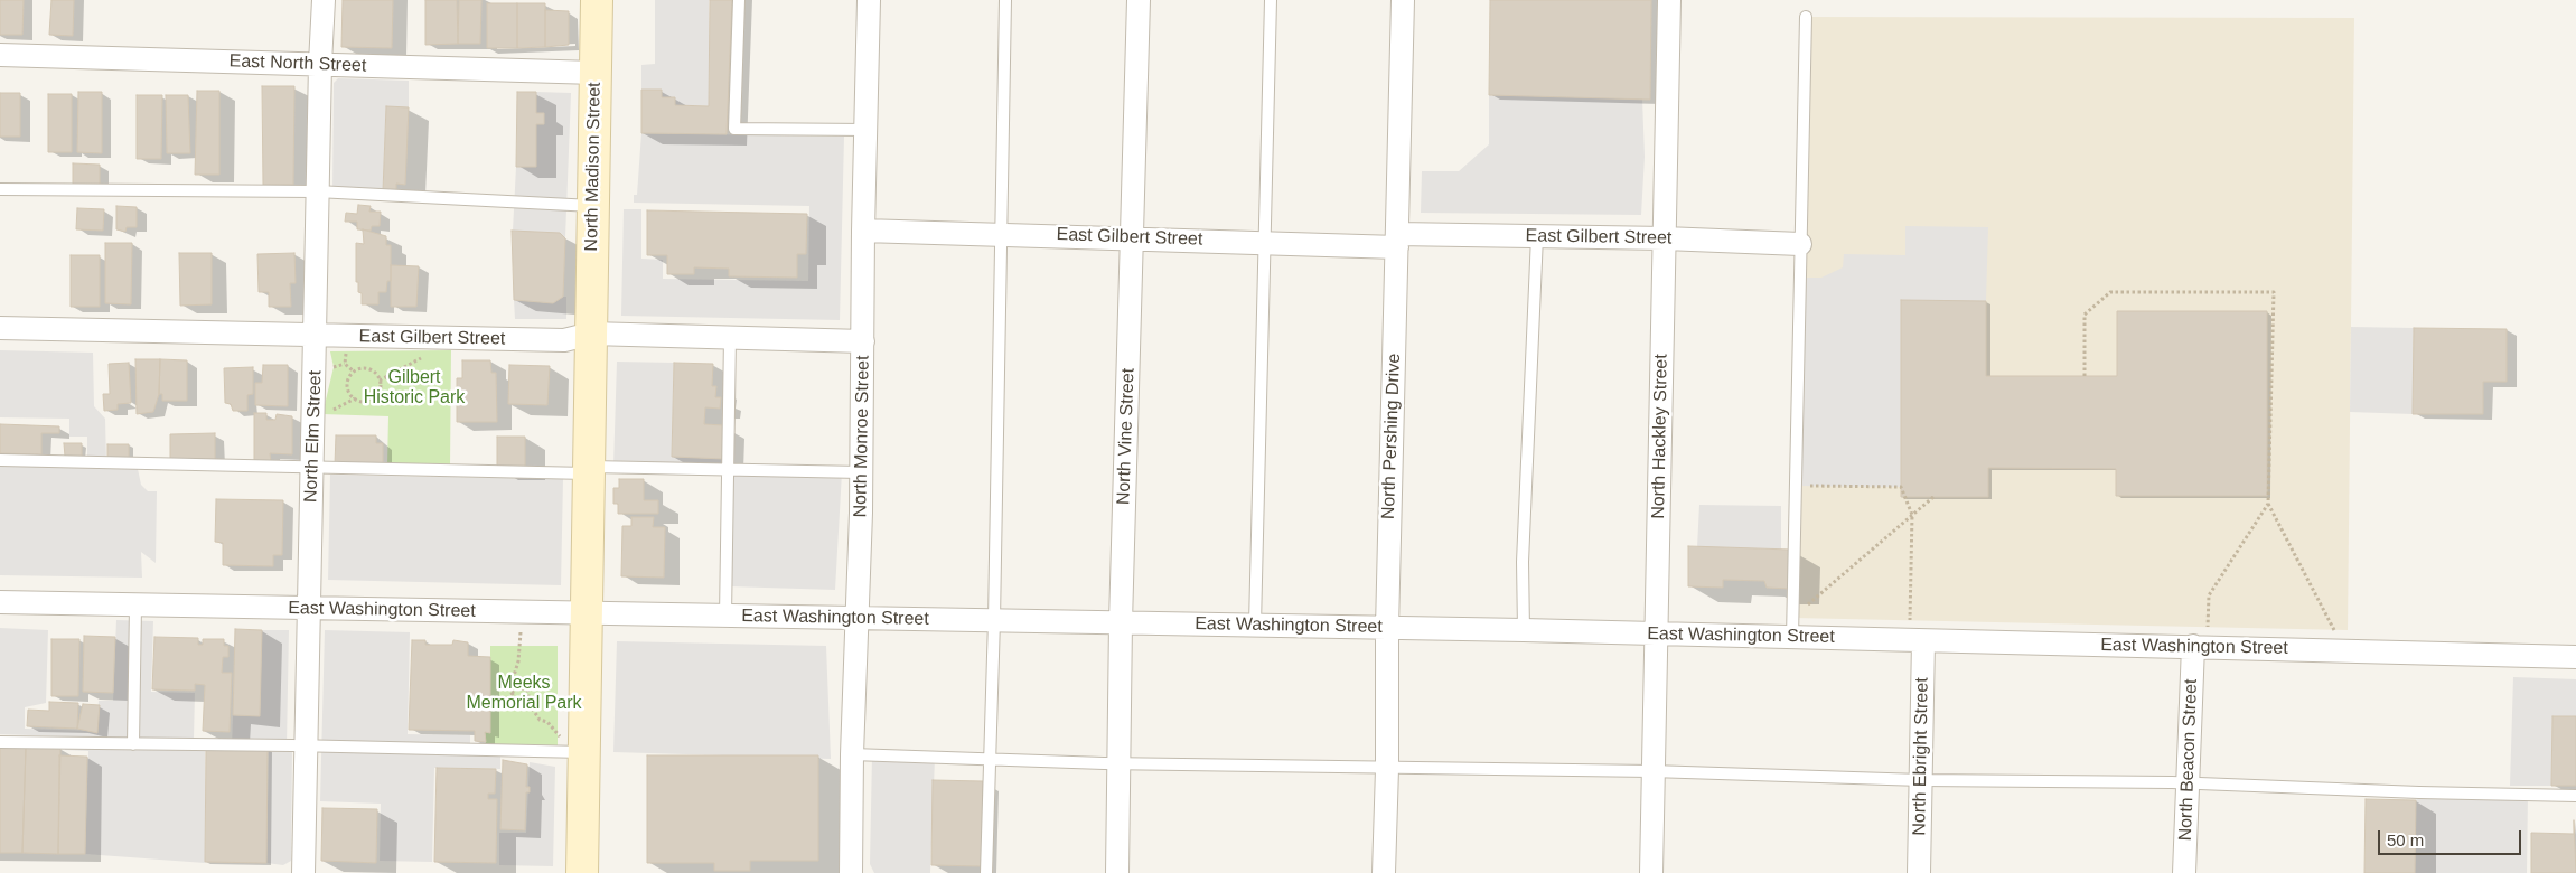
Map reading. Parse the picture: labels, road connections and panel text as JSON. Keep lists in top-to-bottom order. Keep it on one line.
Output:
{"streets":{"main road":["North Madison Street"],"street":["East North Street","East Gilbert Street","North Elm Street","North Monroe Street","North Vine Street","North Pershing Drive","North Hackley Street","East Washington Street","North Ebright Street","North Beacon Street"]},"crossings":[["East North Street","North Madison Street"],["East North Street","North Elm Street"],["North Madison Street","East Gilbert Street"],["North Madison Street","East Washington Street"],["East Gilbert Street","North Elm Street"],["East Gilbert Street","North Monroe Street"],["East Gilbert Street","North Vine Street"],["East Gilbert Street","North Pershing Drive"],["East Gilbert Street","North Hackley Street"],["North Elm Street","East Washington Street"],["North Monroe Street","East Washington Street"],["North Vine Street","East Washington Street"],["North Pershing Drive","East Washington Street"],["North Hackley Street","East Washington Street"],["East Washington Street","North Ebright Street"],["East Washington Street","North Beacon Street"]],"parks":["Gilbert Historic Park","Meeks Memorial Park"],"scale_bar":"50 m"}
